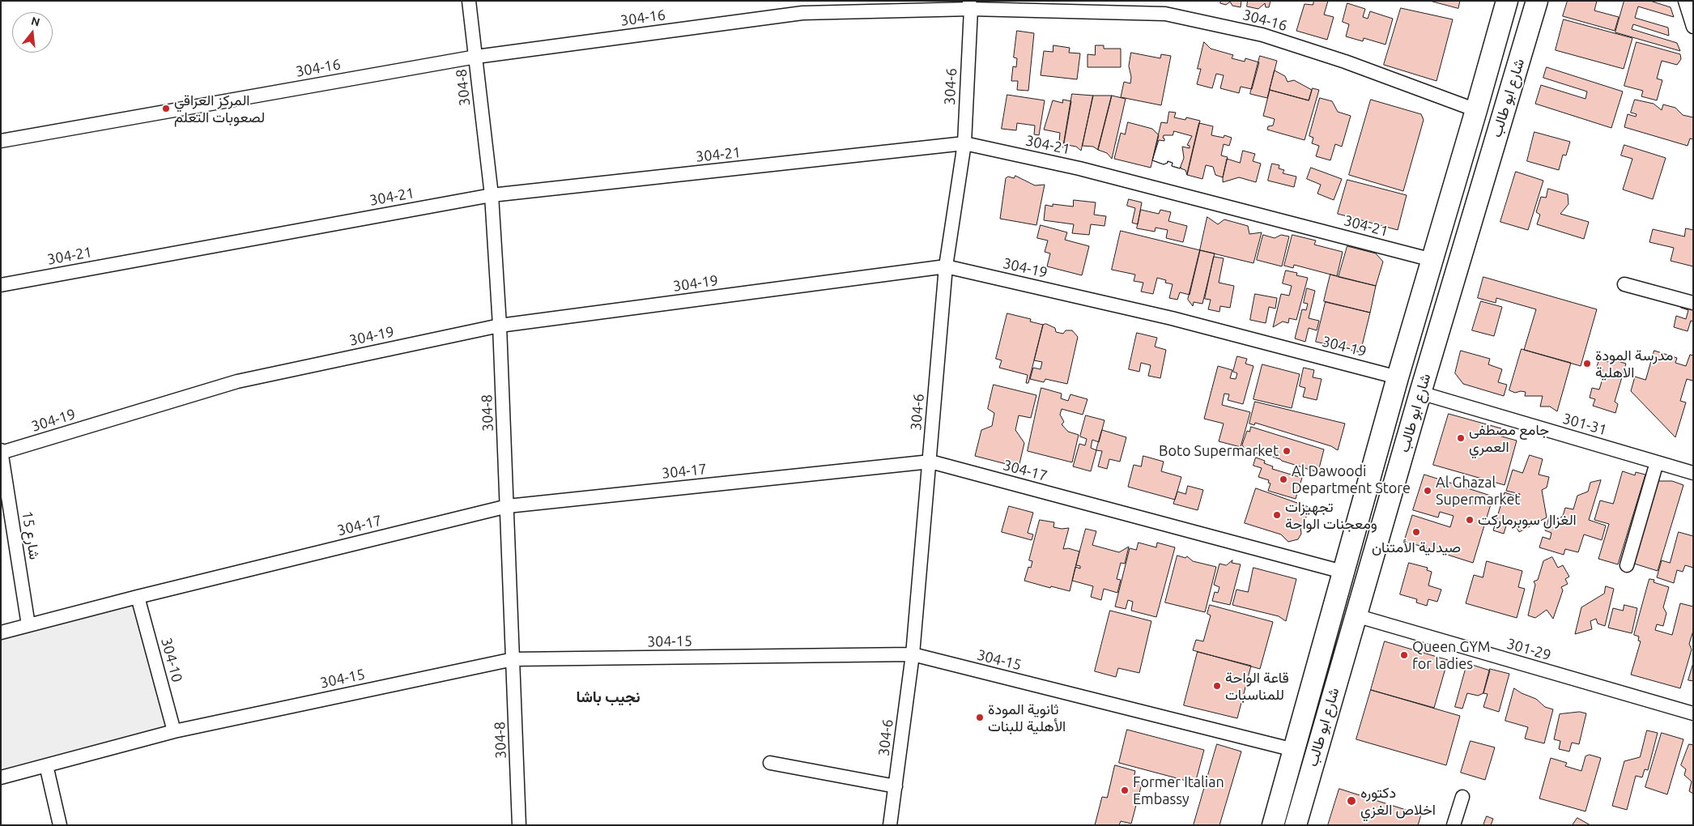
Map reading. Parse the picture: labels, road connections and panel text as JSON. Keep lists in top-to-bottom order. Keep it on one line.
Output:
{"streets":{"main road":["شارع ابو طالب"],"street":["304-16","304-6","304-8","304-21","304-19","301-31","304-17","شارع 15","304-15","301-29","304-10"]},"crossings":[["304-16","304-6"],["304-16","304-8"],["304-16","شارع ابو طالب"],["304-6","304-21"],["304-6","304-19"],["304-6","304-17"],["304-6","304-15"],["304-8","304-21"],["304-8","304-19"],["304-8","304-17"],["304-8","304-15"],["شارع ابو طالب","304-21"],["شارع ابو طالب","304-19"],["شارع ابو طالب","301-31"],["شارع ابو طالب","304-17"],["شارع ابو طالب","304-15"],["شارع ابو طالب","301-29"],["304-19","شارع 15"],["304-17","شارع 15"],["304-17","304-10"],["304-15","304-10"]],"districts":["نجيب باشا"],"places":["المركز العراقي لصعوبات التعلم","مدرسة المودة الاهلية","جامع مصطفى العمري","Boto Supermarket","Al Dawoodi Department Store","Al Ghazal Supermarket","تجهيزات ومعجنات الواحة","الغزال سوبرماركت","صيدلية الأمتنان","Queen GYM for ladies","قاعة الواحة للمناسبات","ثانوية المودة الأهلية للبنات","Former Italian Embassy","دكتوره اخلاص الغزي"],"north":"top"}
